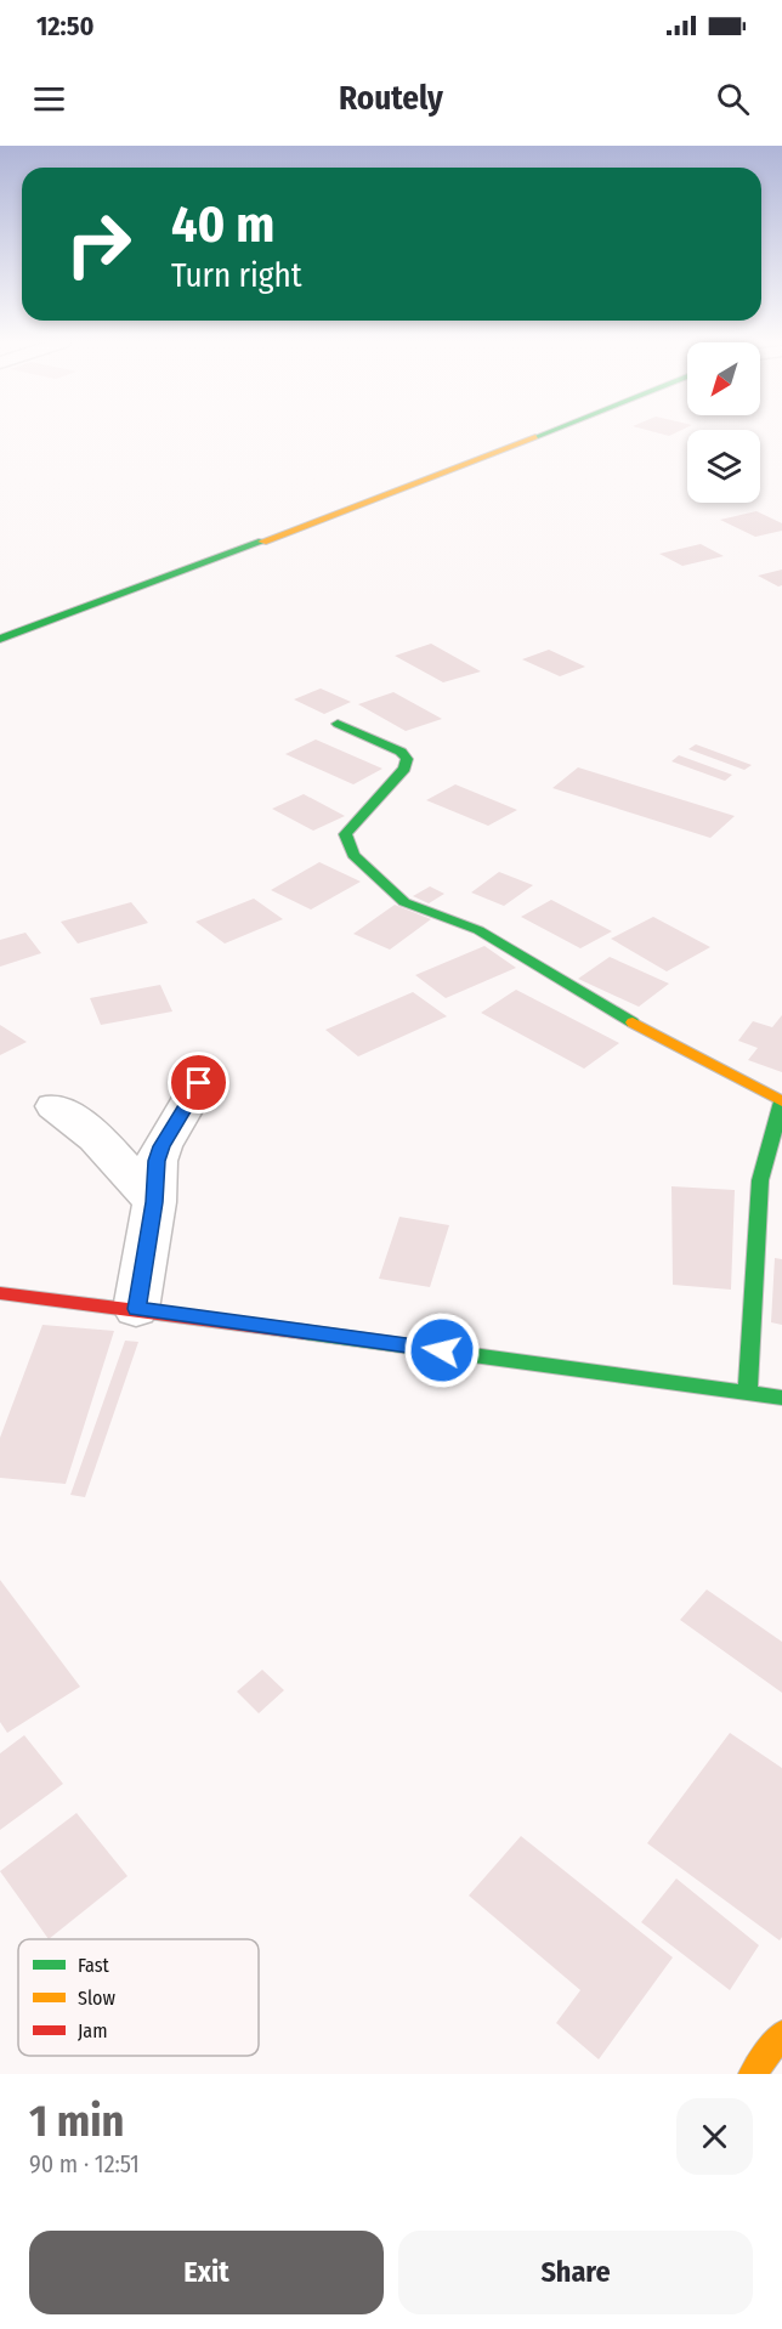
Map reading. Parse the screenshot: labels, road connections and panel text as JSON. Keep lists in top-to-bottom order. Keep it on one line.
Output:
{"legend":["Fast","Slow","Jam"],"north":"bottom left","page":{"status":"12:50","header":"Routely","turn":["40 m","Turn right"],"heading":["1 min","90 m · 12:51"],"buttons":["Exit","Share"]}}
